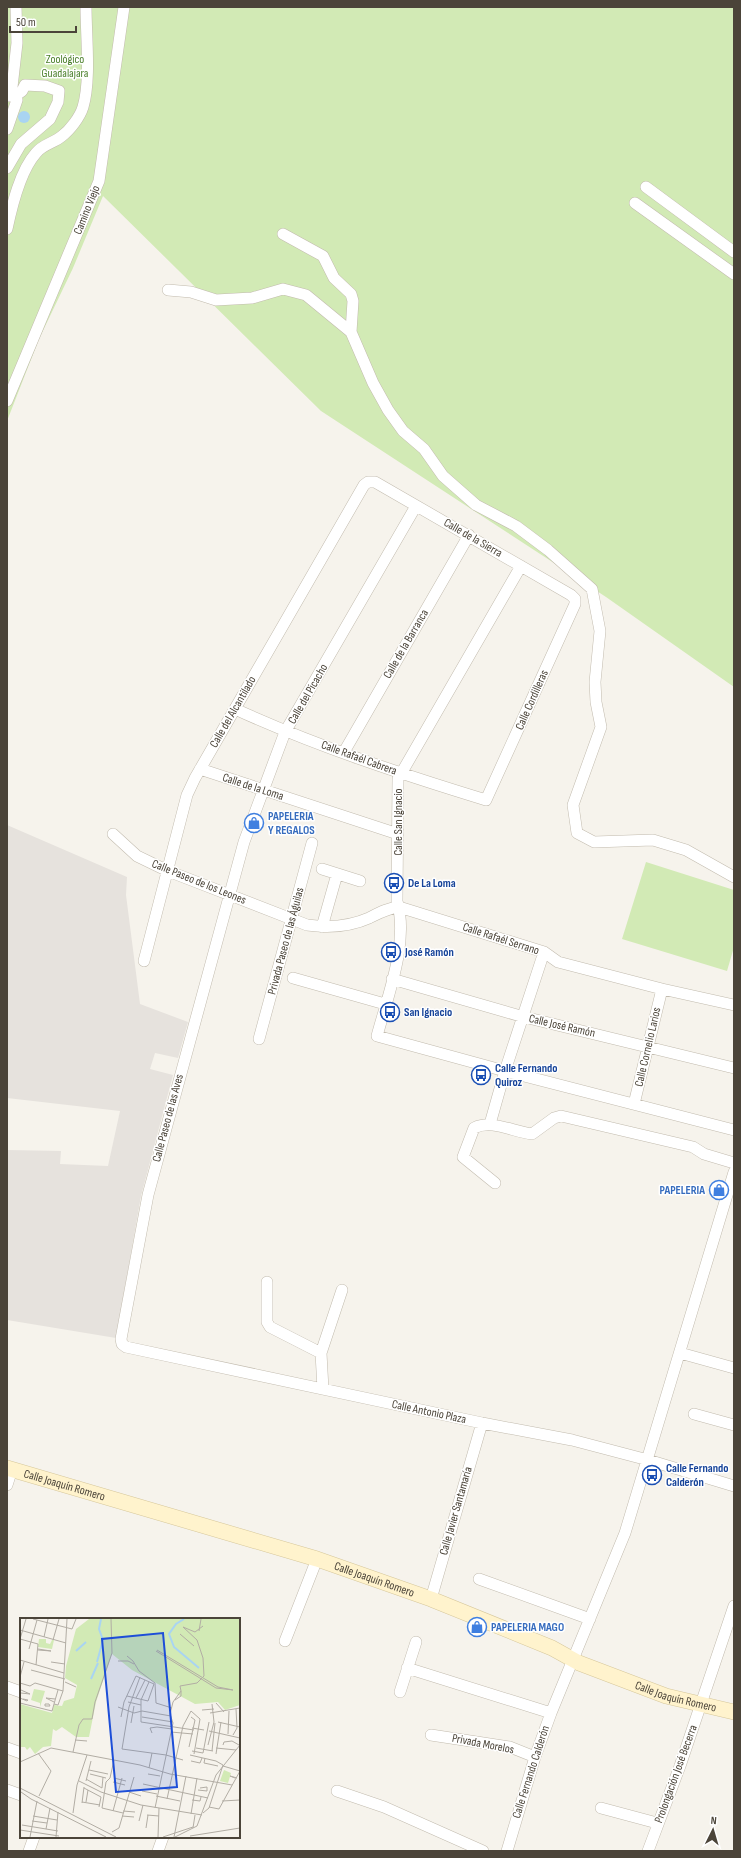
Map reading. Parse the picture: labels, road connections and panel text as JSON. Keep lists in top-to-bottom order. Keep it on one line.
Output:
{"streets":{"street":["Camino Viejo","Calle de la Sierra","Calle de la Barranca","Calle del Picacho","Calle Cordilleras","Calle del Alcantilado","Calle Rafaél Cabrera","Calle de la Loma","Calle San Ignacio","Calle Paseo de los Leones","Calle Rafaél Serrano","Privada Paseo de las Águilas","Calle José Ramón","Calle Cornelio Larios","Calle Paseo de las Aves","Calle Antonio Plaza","Calle Joaquín Romero","Calle Javier Santamaría","Privada Morelos","Calle Fernando Calderón","Prolongación José Becerra"]},"crossings":[["Calle de la Sierra","Calle de la Barranca"],["Calle de la Sierra","Calle del Picacho"],["Calle de la Sierra","Calle Cordilleras"],["Calle de la Sierra","Calle del Alcantilado"],["Calle de la Sierra","Calle San Ignacio"],["Calle de la Barranca","Calle Rafaél Cabrera"],["Calle del Picacho","Calle Rafaél Cabrera"],["Calle del Picacho","Calle de la Loma"],["Calle del Picacho","Calle Paseo de los Leones"],["Calle del Picacho","Calle Paseo de las Aves"],["Calle Cordilleras","Calle Rafaél Cabrera"],["Calle del Alcantilado","Calle Rafaél Cabrera"],["Calle del Alcantilado","Calle de la Loma"],["Calle del Alcantilado","Calle Paseo de los Leones"],["Calle Rafaél Cabrera","Calle San Ignacio"],["Calle de la Loma","Calle San Ignacio"],["Calle San Ignacio","Calle Rafaél Serrano"],["Calle San Ignacio","Calle José Ramón"],["Calle Paseo de los Leones","Privada Paseo de las Águilas"],["Calle Paseo de los Leones","Calle Paseo de las Aves"],["Calle Rafaél Serrano","Calle Cornelio Larios"],["Calle José Ramón","Calle Cornelio Larios"],["Calle Paseo de las Aves","Calle Antonio Plaza"],["Calle Antonio Plaza","Calle Javier Santamaría"],["Calle Antonio Plaza","Calle Fernando Calderón"],["Calle Joaquín Romero","Calle Javier Santamaría"],["Calle Joaquín Romero","Calle Fernando Calderón"],["Calle Joaquín Romero","Prolongación José Becerra"],["Privada Morelos","Calle Fernando Calderón"]],"parks":["Zoológico Guadalajara"],"places":{"shop":["PAPELERIA Y REGALOS","PAPELERIA","PAPELERIA MAGO"],"bus stop":["De La Loma","José Ramón","San Ignacio","Calle Fernando Quiroz","Calle Fernando Calderón"]},"scale_bar":"50 m","north":"top"}
